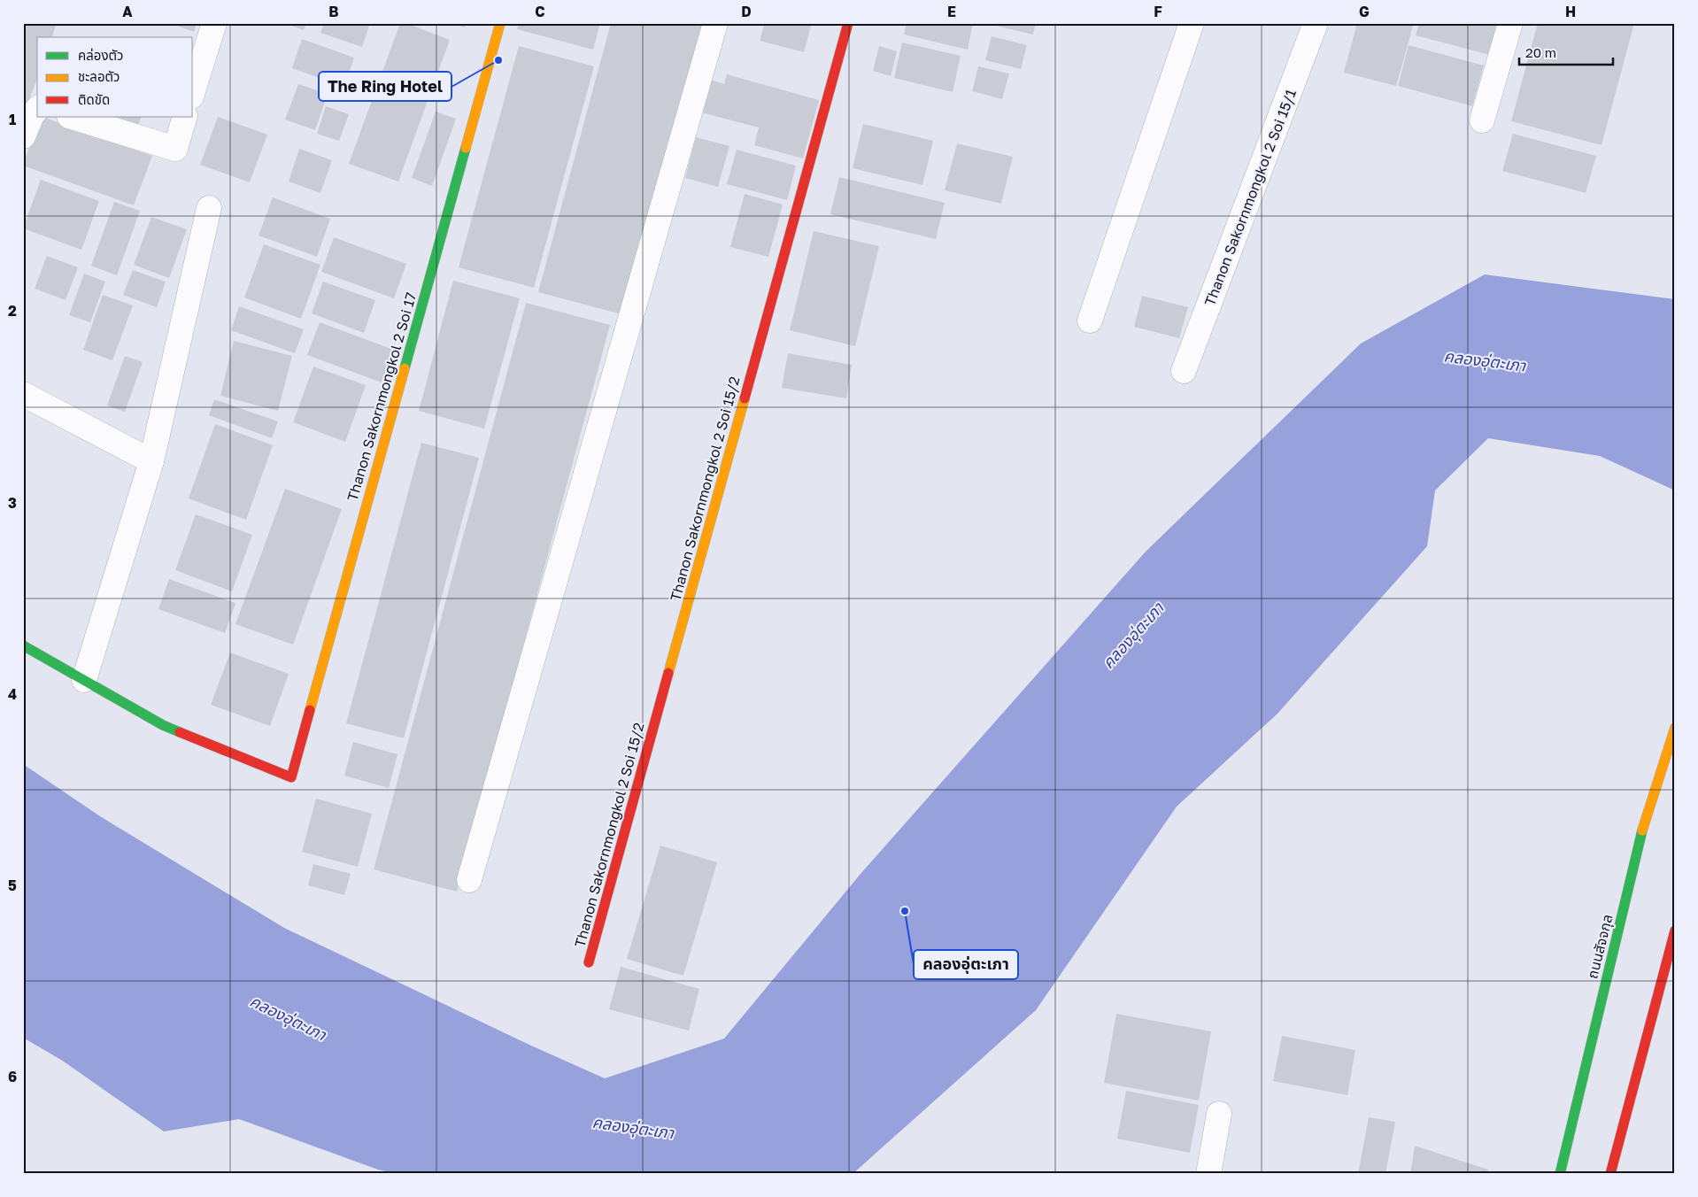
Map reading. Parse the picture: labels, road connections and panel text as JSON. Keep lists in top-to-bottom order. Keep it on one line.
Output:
{"streets":{"street":["Thanon Sakornmongkol 2 Soi 15/1","Thanon Sakornmongkol 2 Soi 17","Thanon Sakornmongkol 2 Soi 15/2","ถนนสัจจกุล"]},"water":["คลองอุ่ตะเภา"],"places":["The Ring Hotel","คลองอุ่ตะเภา"],"legend":["คล่องตัว","ชะลอตัว","ติดขัด"],"scale_bar":"20 m","grid":{"columns":["A","B","C","D","E","F","G","H"],"rows":["1","2","3","4","5","6"]}}
